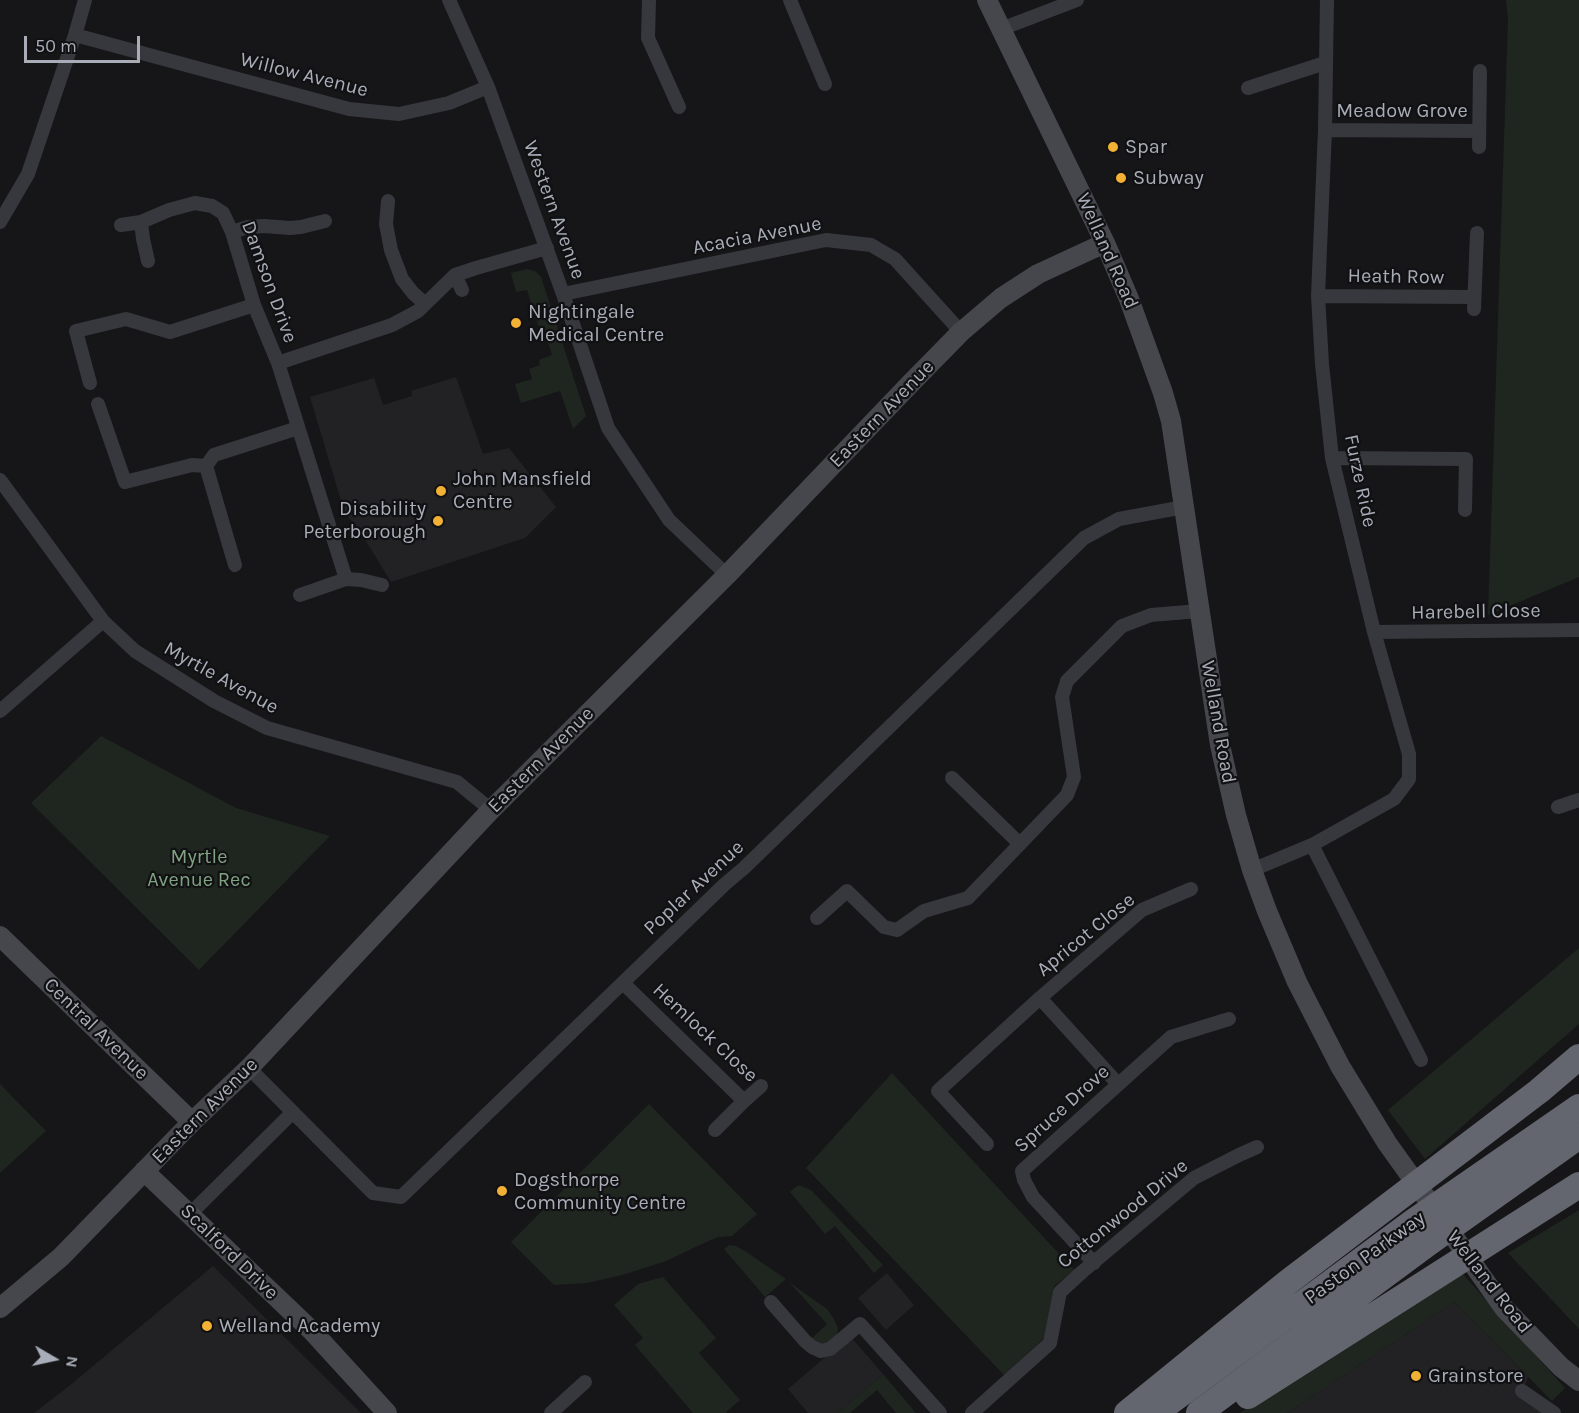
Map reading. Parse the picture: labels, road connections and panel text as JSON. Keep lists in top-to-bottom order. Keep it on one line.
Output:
{"streets":{"highway":["Paston Parkway"],"street":["Willow Avenue","Meadow Grove","Western Avenue","Acacia Avenue","Welland Road","Heath Row","Damson Drive","Eastern Avenue","Furze Ride","Harebell Close","Myrtle Avenue","Poplar Avenue","Apricot Close","Central Avenue","Hemlock Close","Spruce Drove","Cottonwood Drive","Scalford Drive"]},"crossings":[["Willow Avenue","Western Avenue"],["Meadow Grove","Furze Ride"],["Western Avenue","Acacia Avenue"],["Western Avenue","Damson Drive"],["Western Avenue","Eastern Avenue"],["Acacia Avenue","Eastern Avenue"],["Welland Road","Eastern Avenue"],["Welland Road","Furze Ride"],["Welland Road","Poplar Avenue"],["Heath Row","Furze Ride"],["Eastern Avenue","Myrtle Avenue"],["Eastern Avenue","Poplar Avenue"],["Eastern Avenue","Central Avenue"],["Eastern Avenue","Scalford Drive"],["Furze Ride","Harebell Close"],["Poplar Avenue","Hemlock Close"],["Apricot Close","Spruce Drove"],["Spruce Drove","Cottonwood Drive"]],"parks":["Myrtle Avenue Rec"],"places":["Spar","Subway","Nightingale Medical Centre","John Mansfield Centre","Disability Peterborough","Dogsthorpe Community Centre","Welland Academy","Grainstore"],"scale_bar":"50 m","north":"right"}
